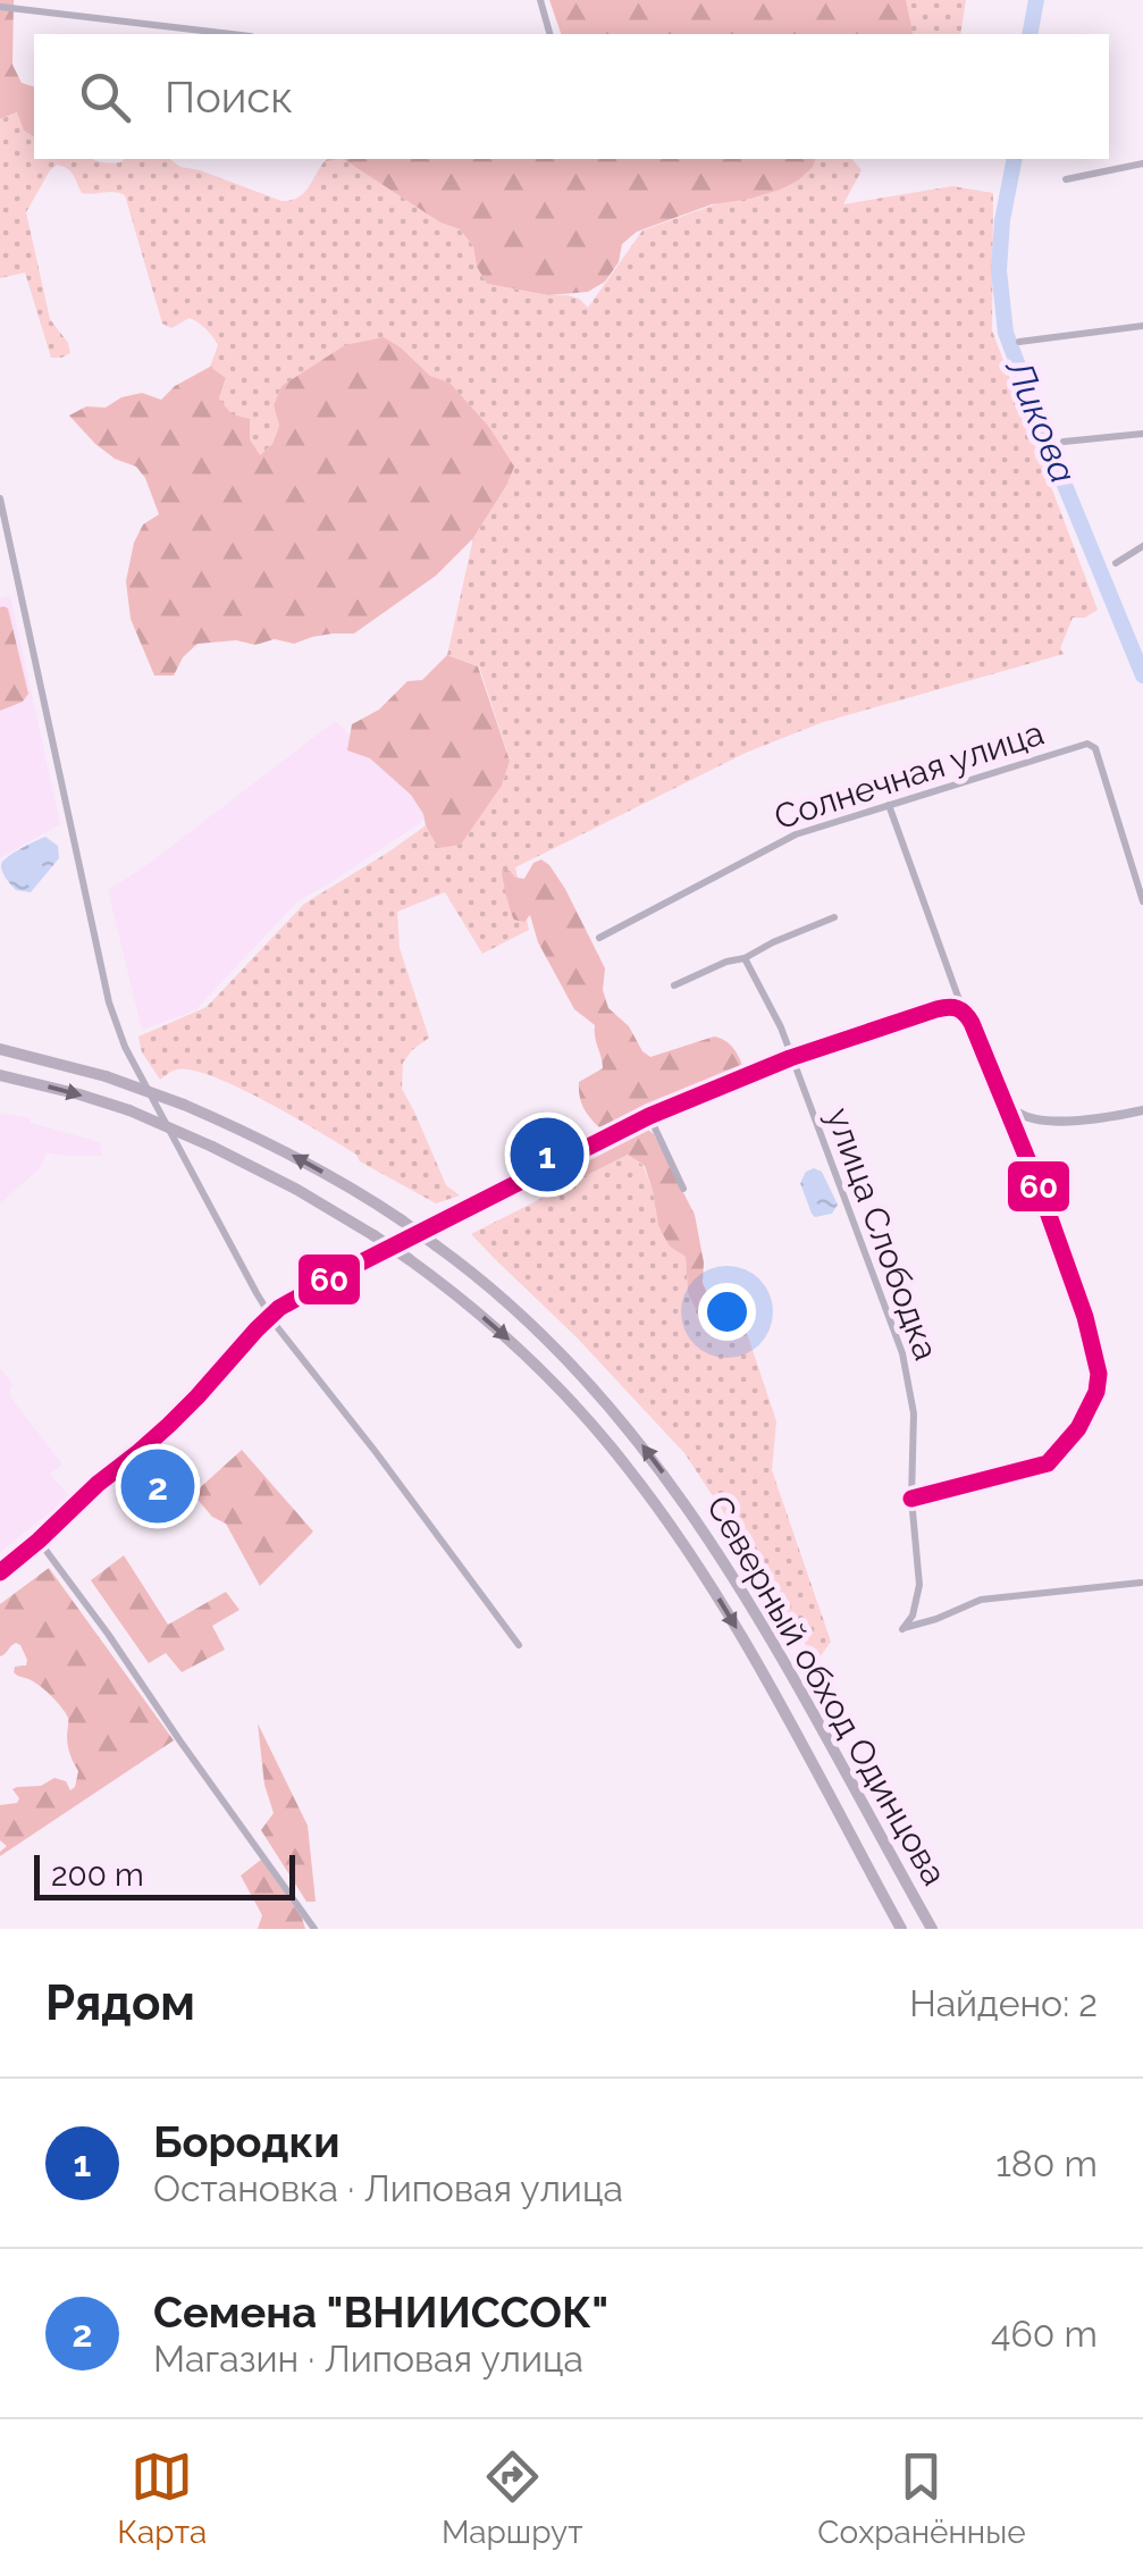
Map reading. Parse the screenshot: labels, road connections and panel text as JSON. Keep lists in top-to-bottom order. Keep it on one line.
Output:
{"streets":{"highway":["Северный обход Одинцова"],"street":["Солнечная улица","улица Слободка"]},"water":["Ликова"],"lines":["transit line 60"],"scale_bar":"200 m","page":{"search":"Поиск","pins":["1","2"],"scale":"200 m","heading":["Рядом","Найдено: 2"],"list":[{"mark":"1","name":"Бородки","note":"Остановка · Липовая улица","value":"180 m"},{"mark":"2","name":"Семена \"ВНИИССОК\"","note":"Магазин · Липовая улица","value":"460 m"}],"nav":["Карта","Маршрут","Сохранённые"]}}
